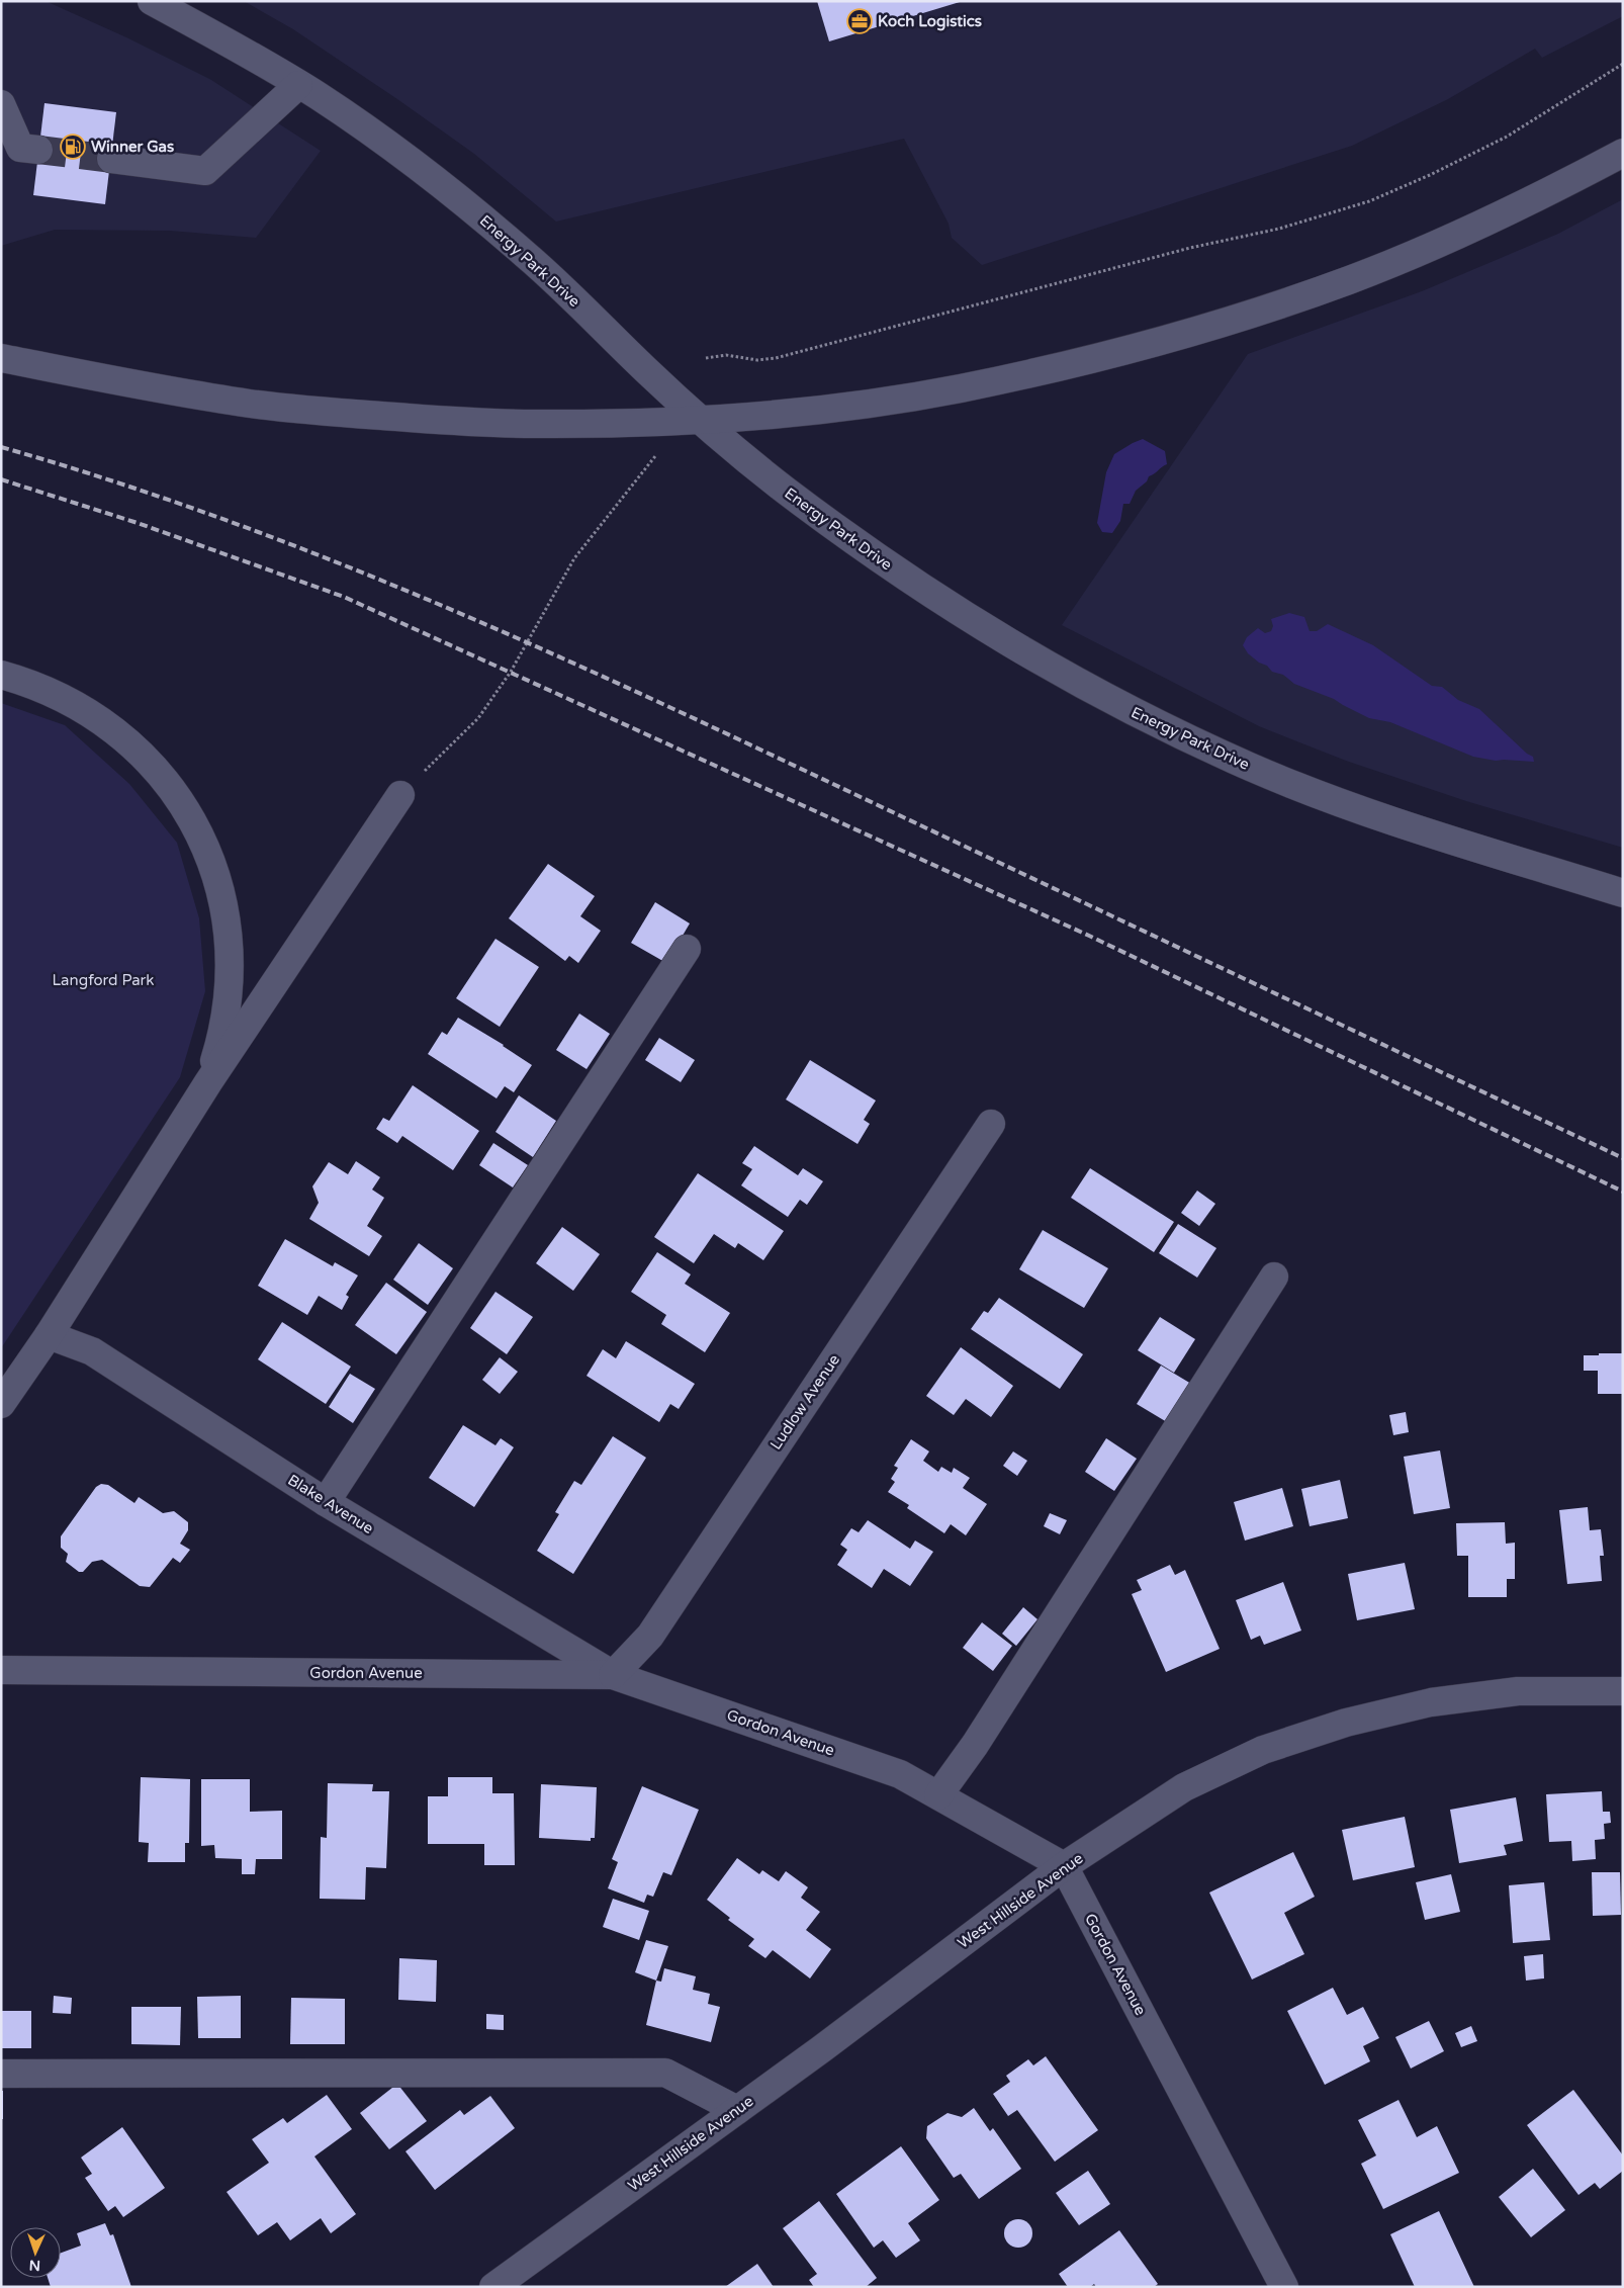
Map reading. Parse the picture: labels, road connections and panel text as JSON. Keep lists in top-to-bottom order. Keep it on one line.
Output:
{"streets":{"street":["Energy Park Drive","Ludlow Avenue","Blake Avenue","Gordon Avenue","West Hillside Avenue"]},"crossings":[["Ludlow Avenue","Blake Avenue"],["Ludlow Avenue","Gordon Avenue"],["Blake Avenue","Gordon Avenue"],["Gordon Avenue","West Hillside Avenue"]],"parks":["Langford Park"],"places":{"office":["Koch Logistics"],"fuel station":["Winner Gas"]},"north":"bottom"}
